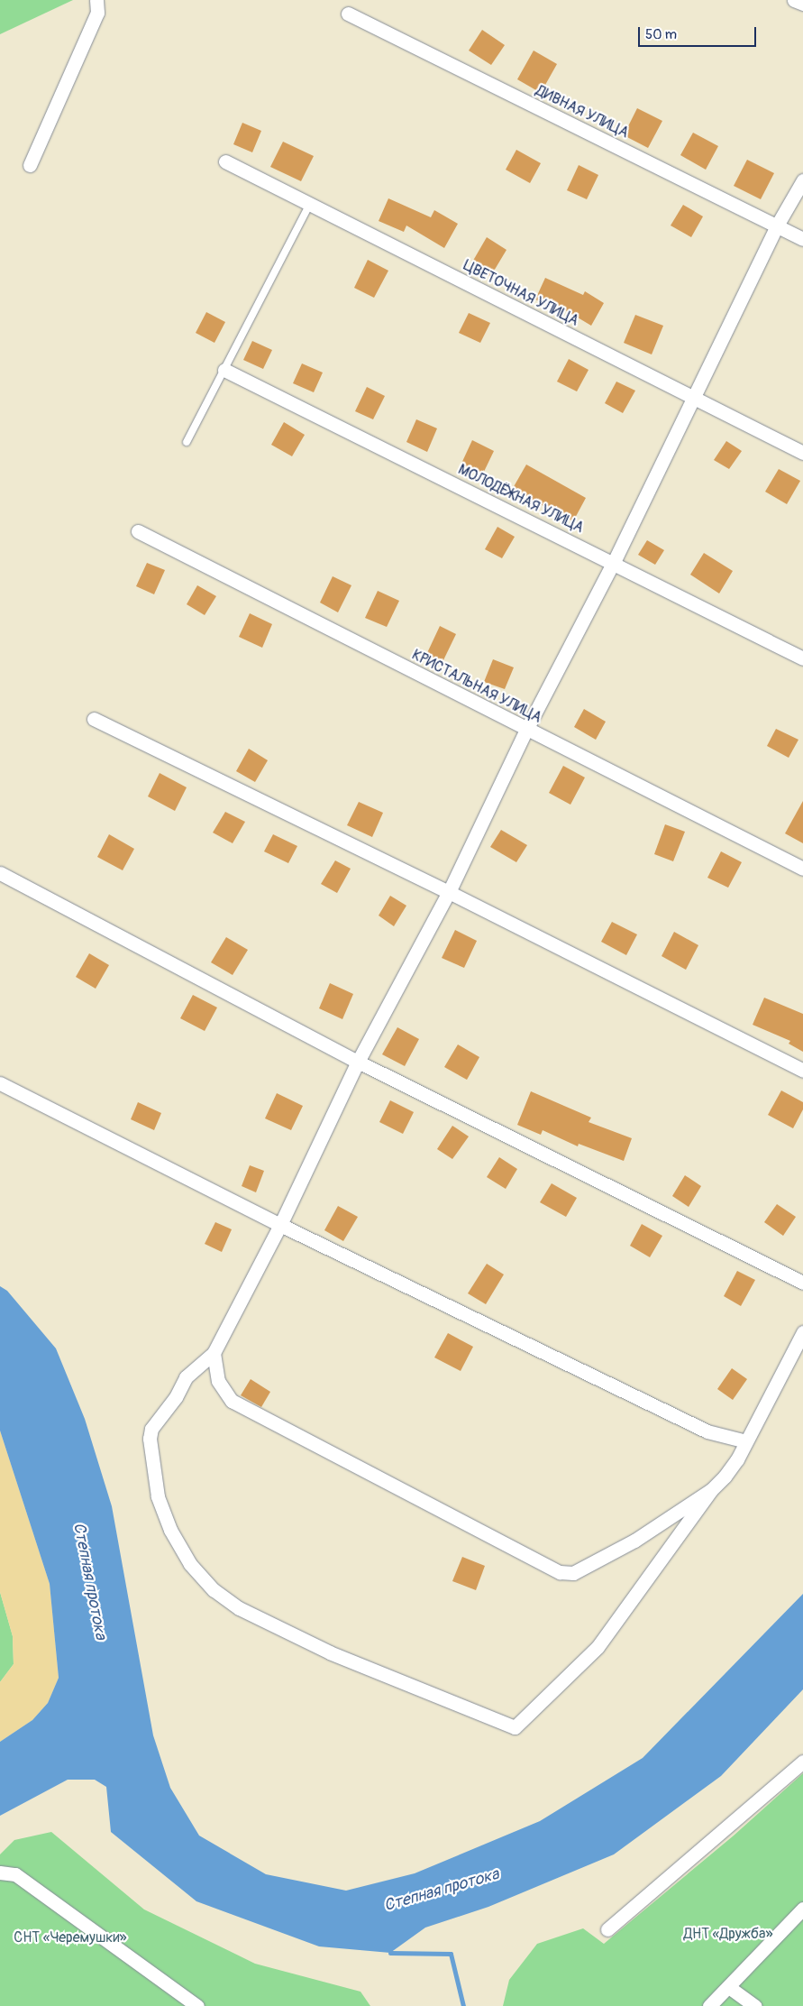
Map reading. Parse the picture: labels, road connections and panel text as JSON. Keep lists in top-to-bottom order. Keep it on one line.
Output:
{"streets":{"street":["ДИВНАЯ УЛИЦА","ЦВЕТОЧНАЯ УЛИЦА","МОЛОДЁЖНАЯ УЛИЦА","КРИСТАЛЬНАЯ УЛИЦА"]},"water":["Степная протока"],"parks":["ДНТ «Дружба»","СНТ «Черемушки»"],"scale_bar":"50 m"}
